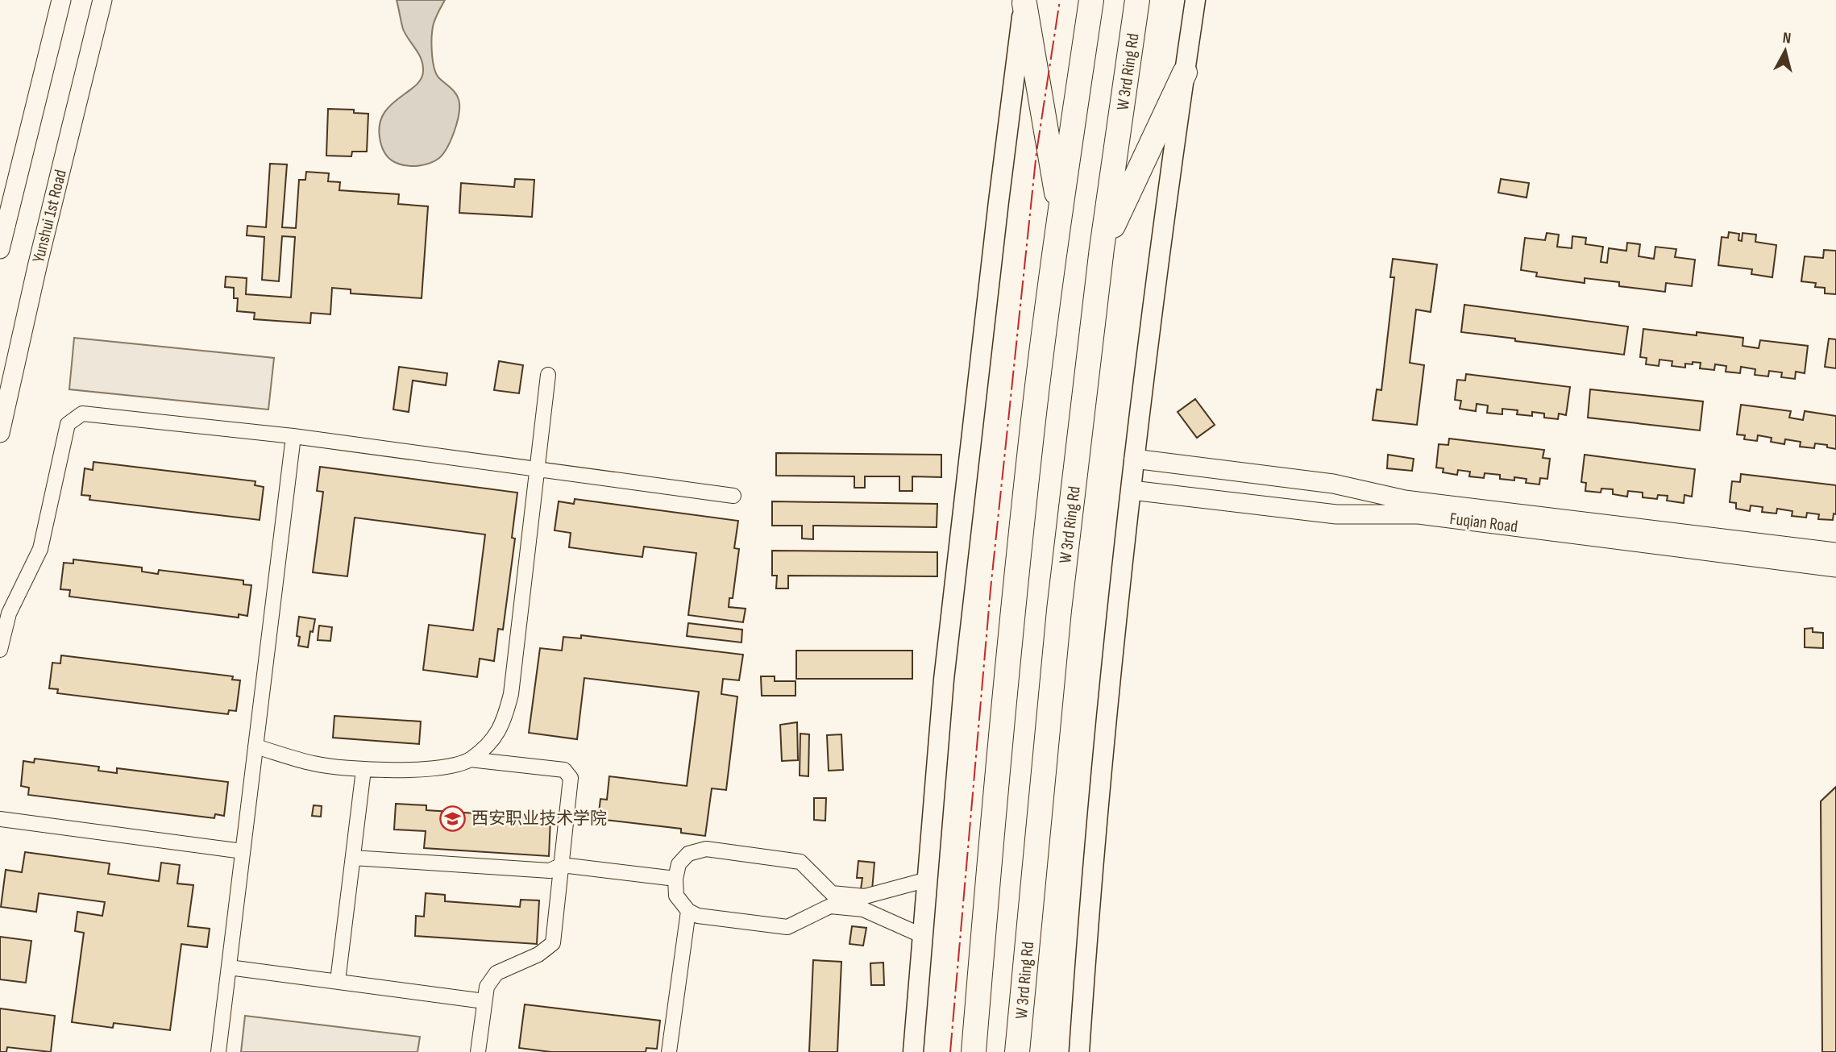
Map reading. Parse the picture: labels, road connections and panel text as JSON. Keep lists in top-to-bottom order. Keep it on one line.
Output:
{"streets":{"highway":["W 3rd Ring Rd"],"street":["Yunshui 1st Road","Fuqian Road"]},"places":{"school or university":["西安职业技术学院"]},"north":"top"}
